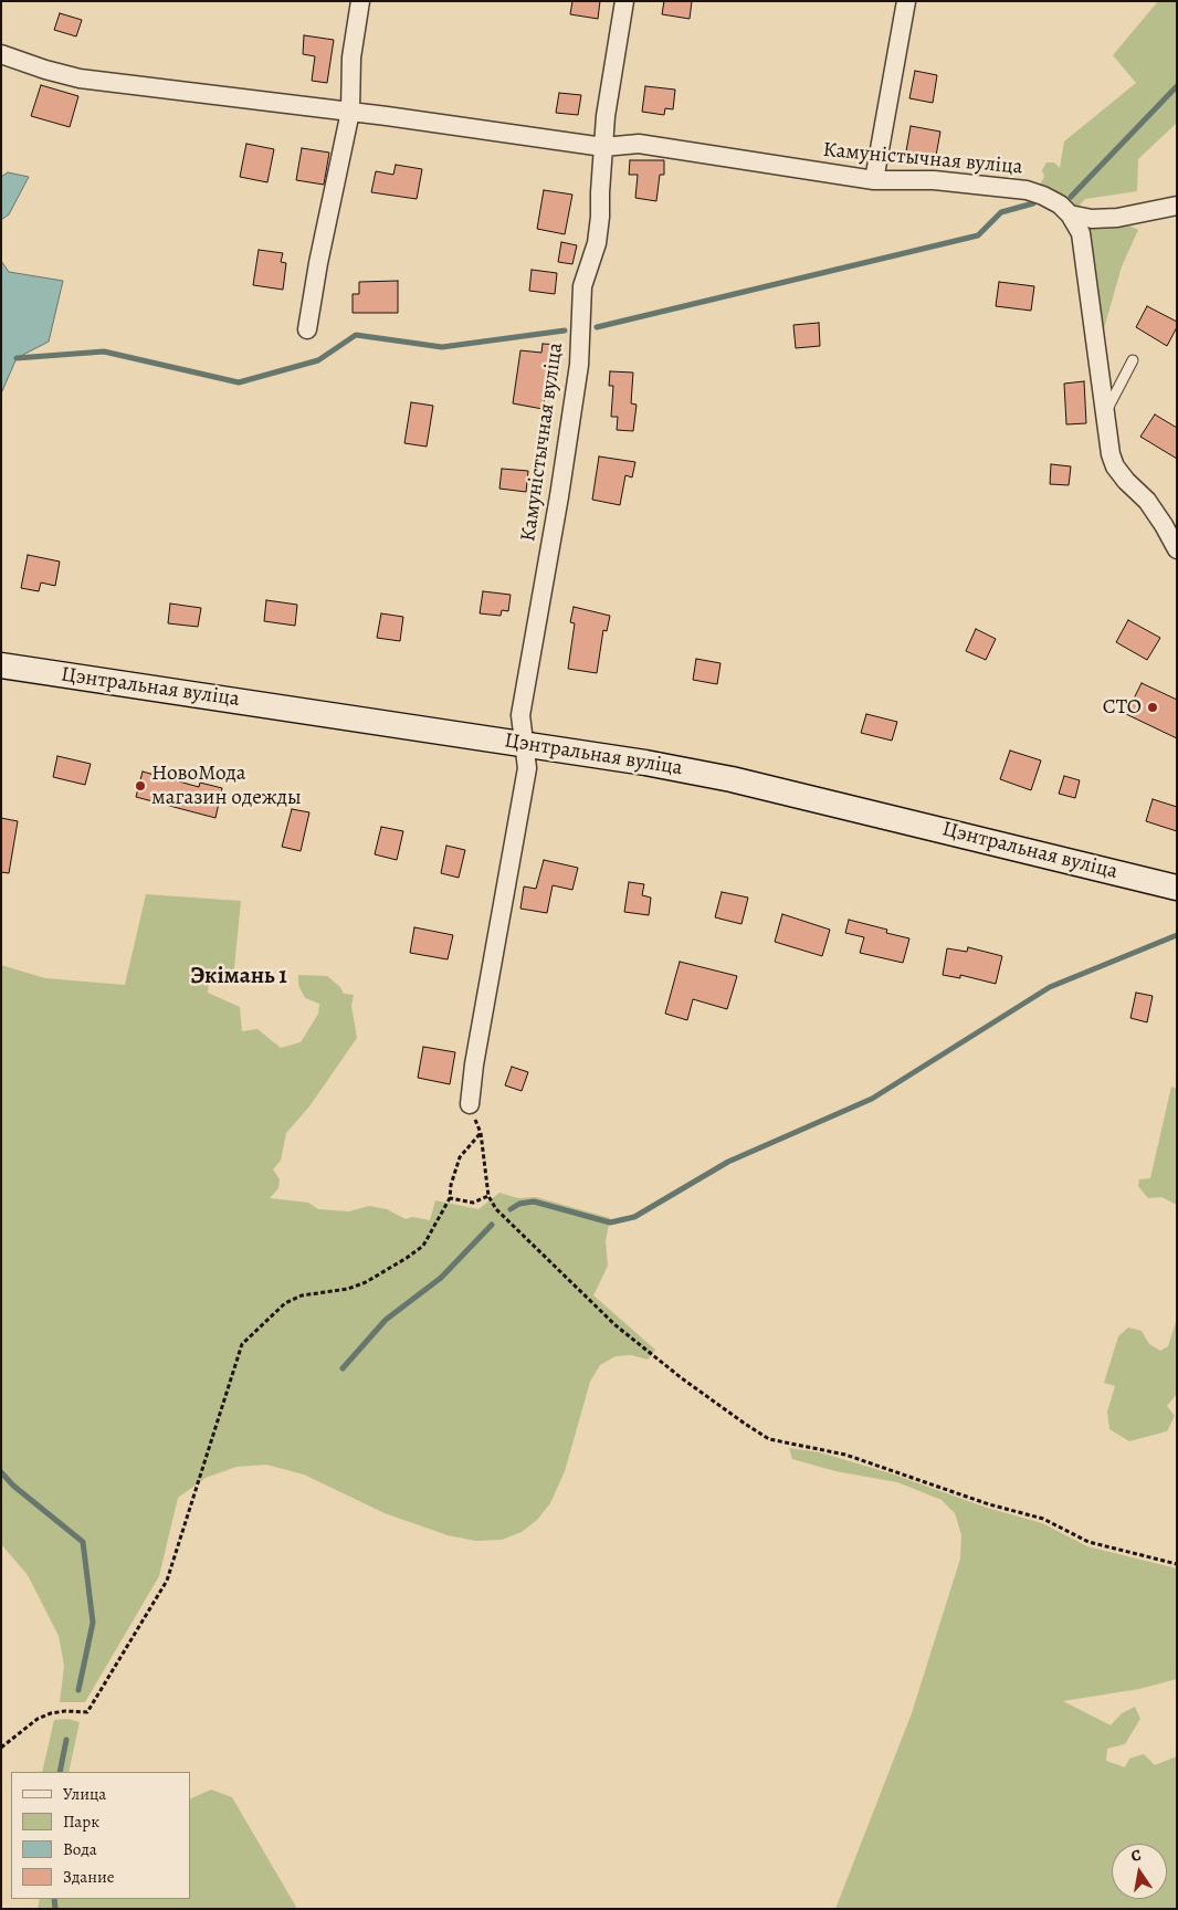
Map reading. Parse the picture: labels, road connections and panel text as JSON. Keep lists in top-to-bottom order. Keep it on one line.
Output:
{"streets":{"main road":["Цэнтральная вуліца"],"street":["Камуністычная вуліца"]},"crossings":[["Камуністычная вуліца","Цэнтральная вуліца"]],"districts":["Экімань 1"],"places":["СТО","НовоМода магазин одежды"],"legend":["Улица","Парк","Вода","Здание"],"north":"top"}
